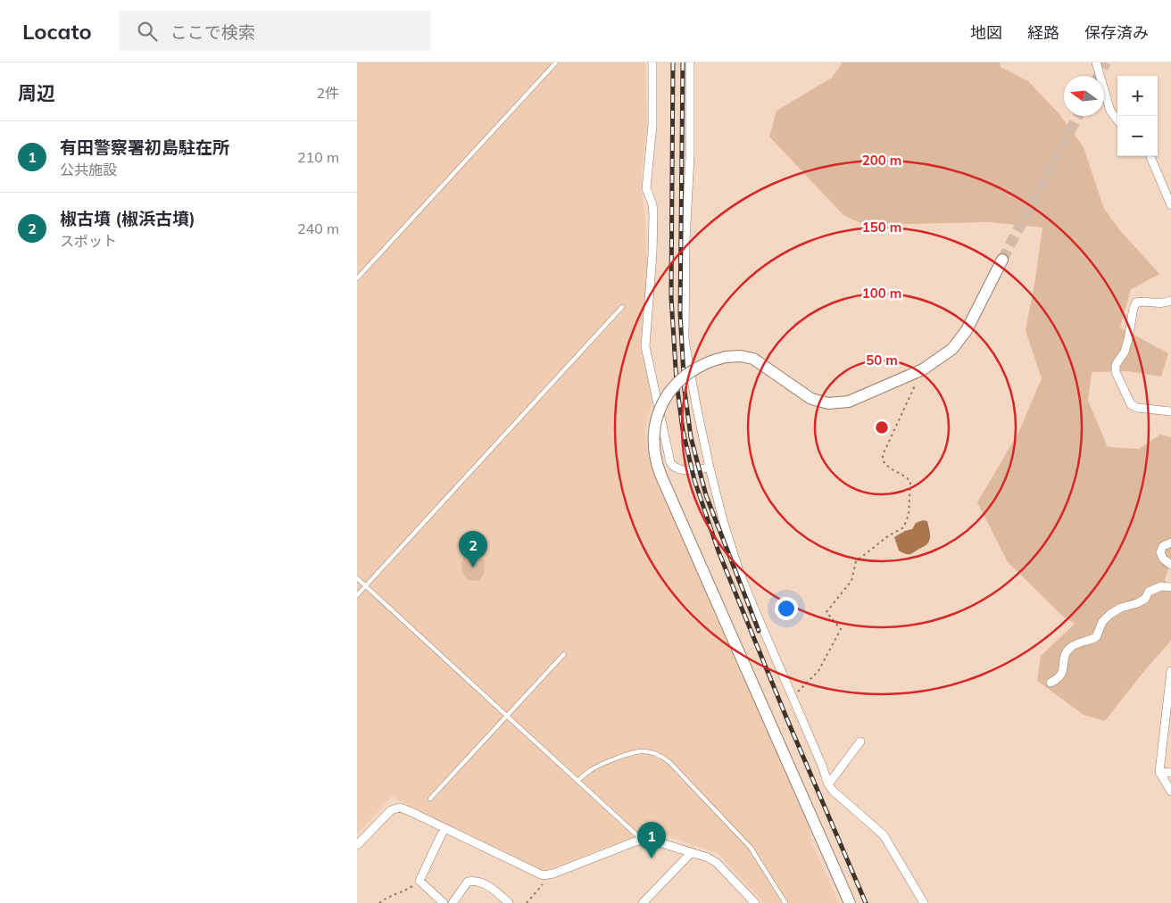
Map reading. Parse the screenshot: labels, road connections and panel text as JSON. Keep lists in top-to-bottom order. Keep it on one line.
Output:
{"north":"left","page":{"header":"Locato","search":"ここで検索","nav":["地図","経路","保存済み"],"heading":["周辺","2件"],"map_buttons":["+","−"],"list":[{"mark":"1","name":"有田警察署初島駐在所","note":"公共施設","value":"210 m"},{"mark":"2","name":"椒古墳 (椒浜古墳)","note":"スポット","value":"240 m"}],"pins":["2","1"]},"rings":["200 m","150 m","100 m","50 m"]}
